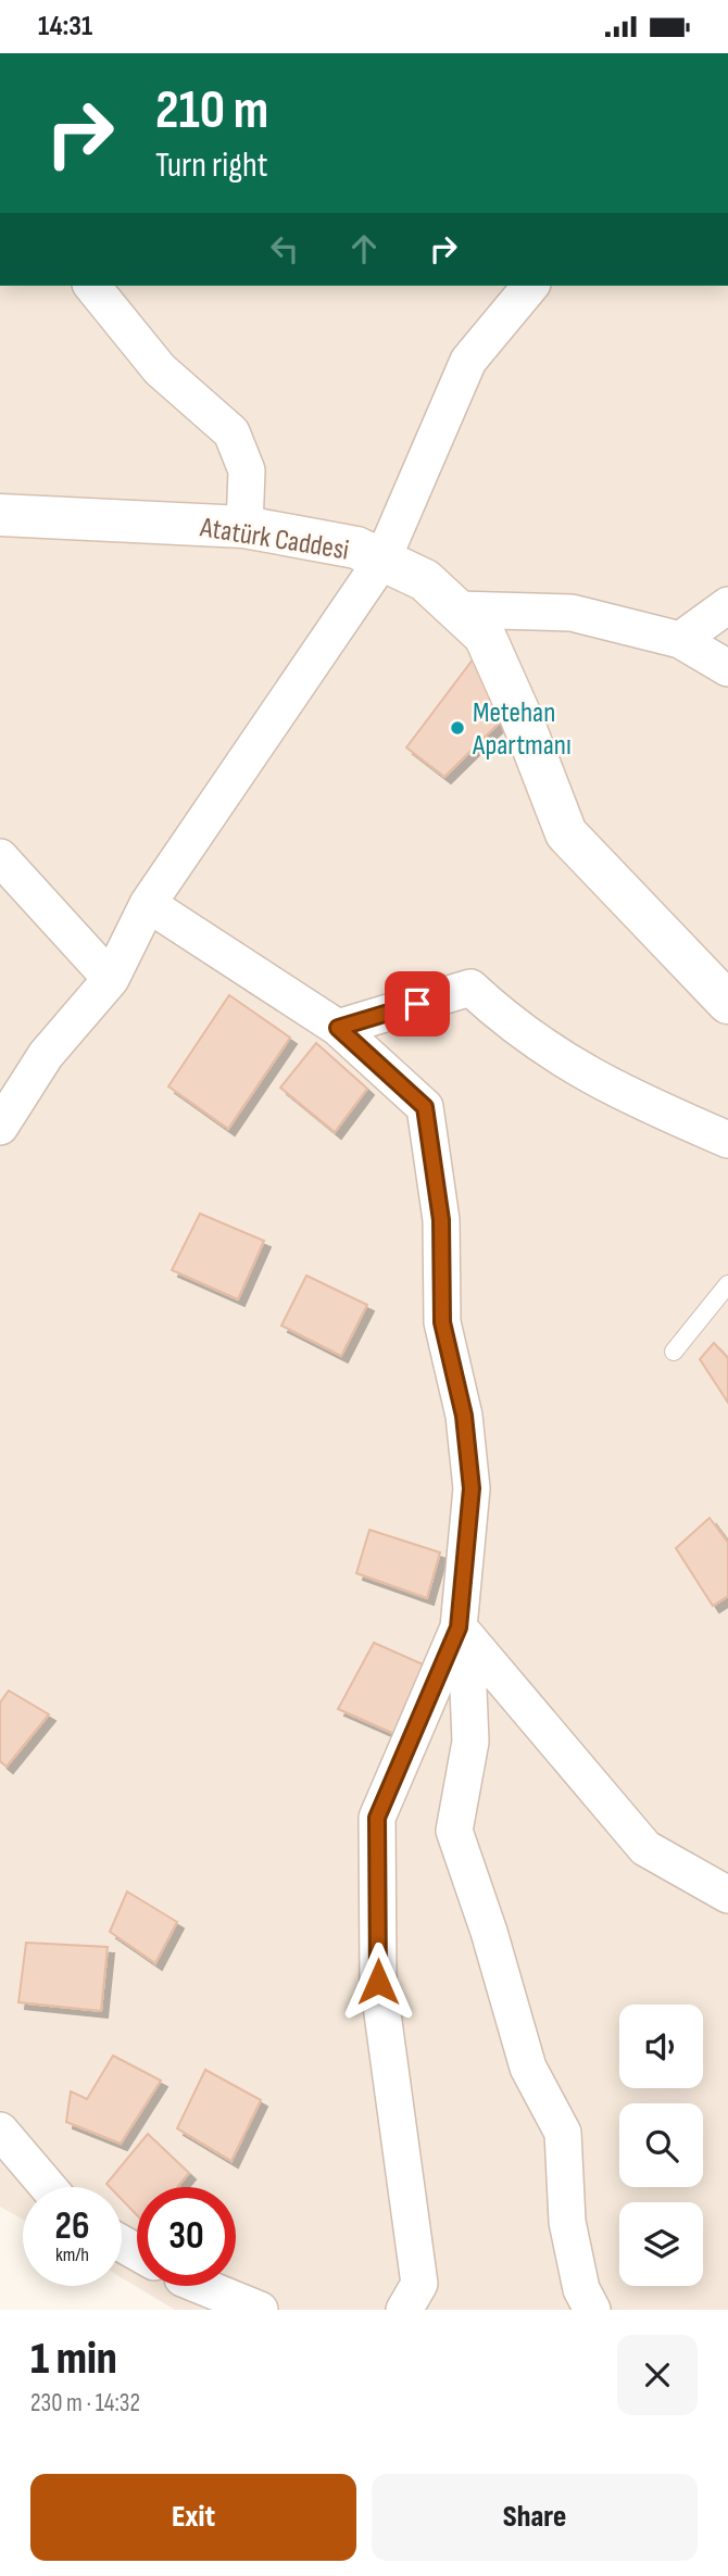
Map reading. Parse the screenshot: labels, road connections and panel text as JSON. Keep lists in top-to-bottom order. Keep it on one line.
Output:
{"streets":{"main road":["Atatürk Caddesi"]},"places":["Metehan Apartmanı"],"page":{"status":"14:31","turn":["210 m","Turn right"],"speed":"26 km/h","limit":"30","heading":["1 min","230 m · 14:32"],"buttons":["Exit","Share"]}}
